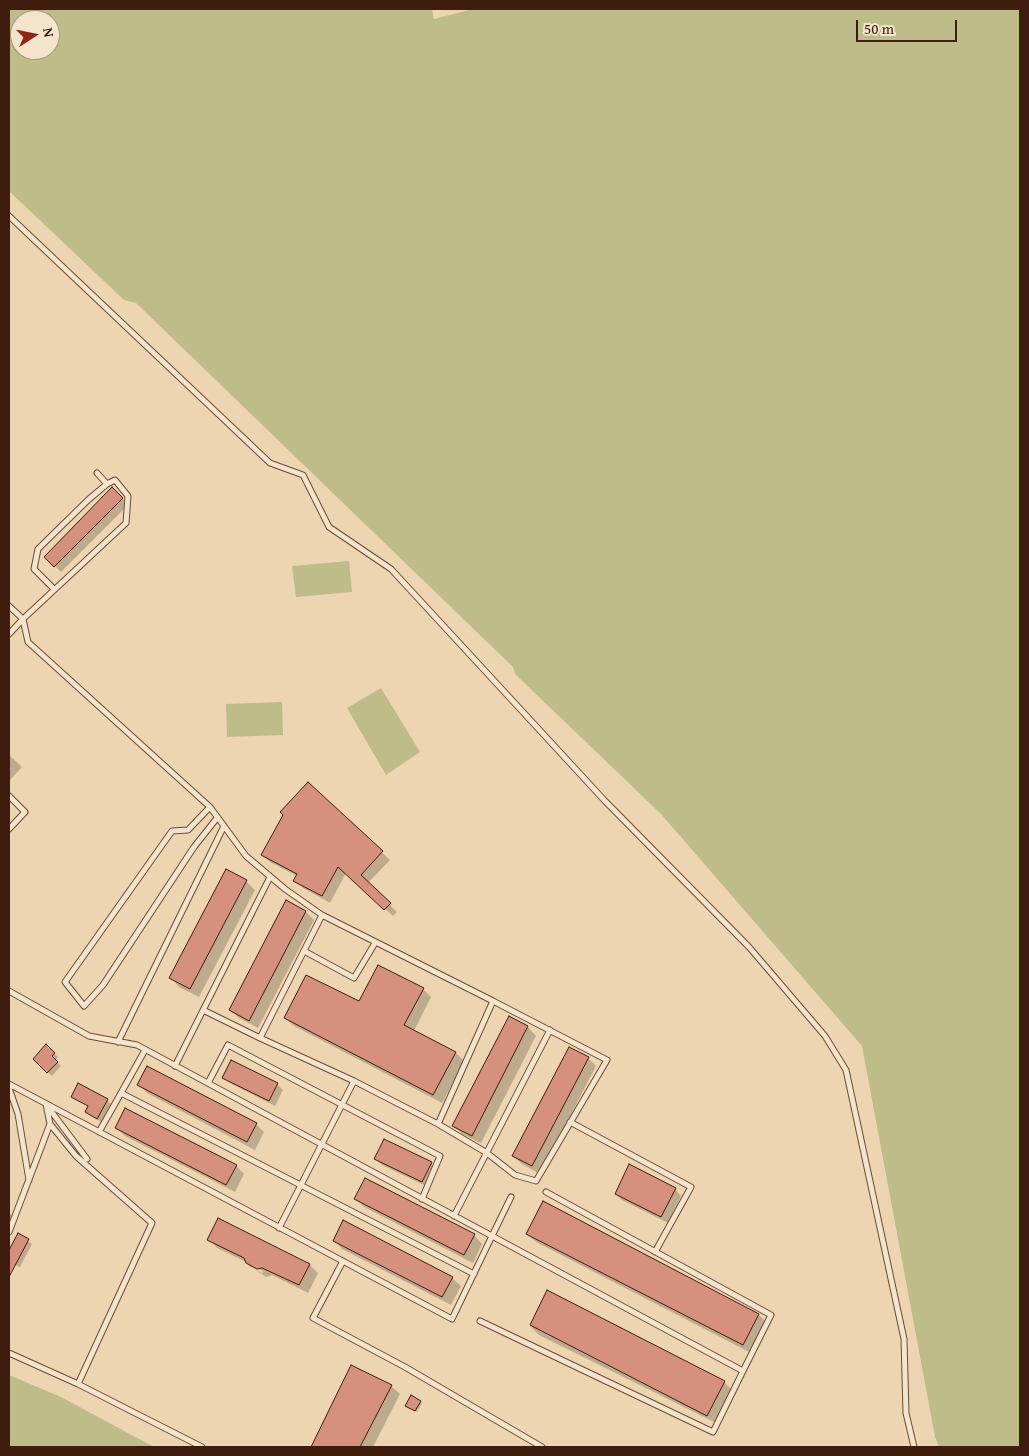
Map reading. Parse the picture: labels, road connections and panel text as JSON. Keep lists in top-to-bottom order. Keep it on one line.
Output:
{"scale_bar":"50 m","north":"right"}
